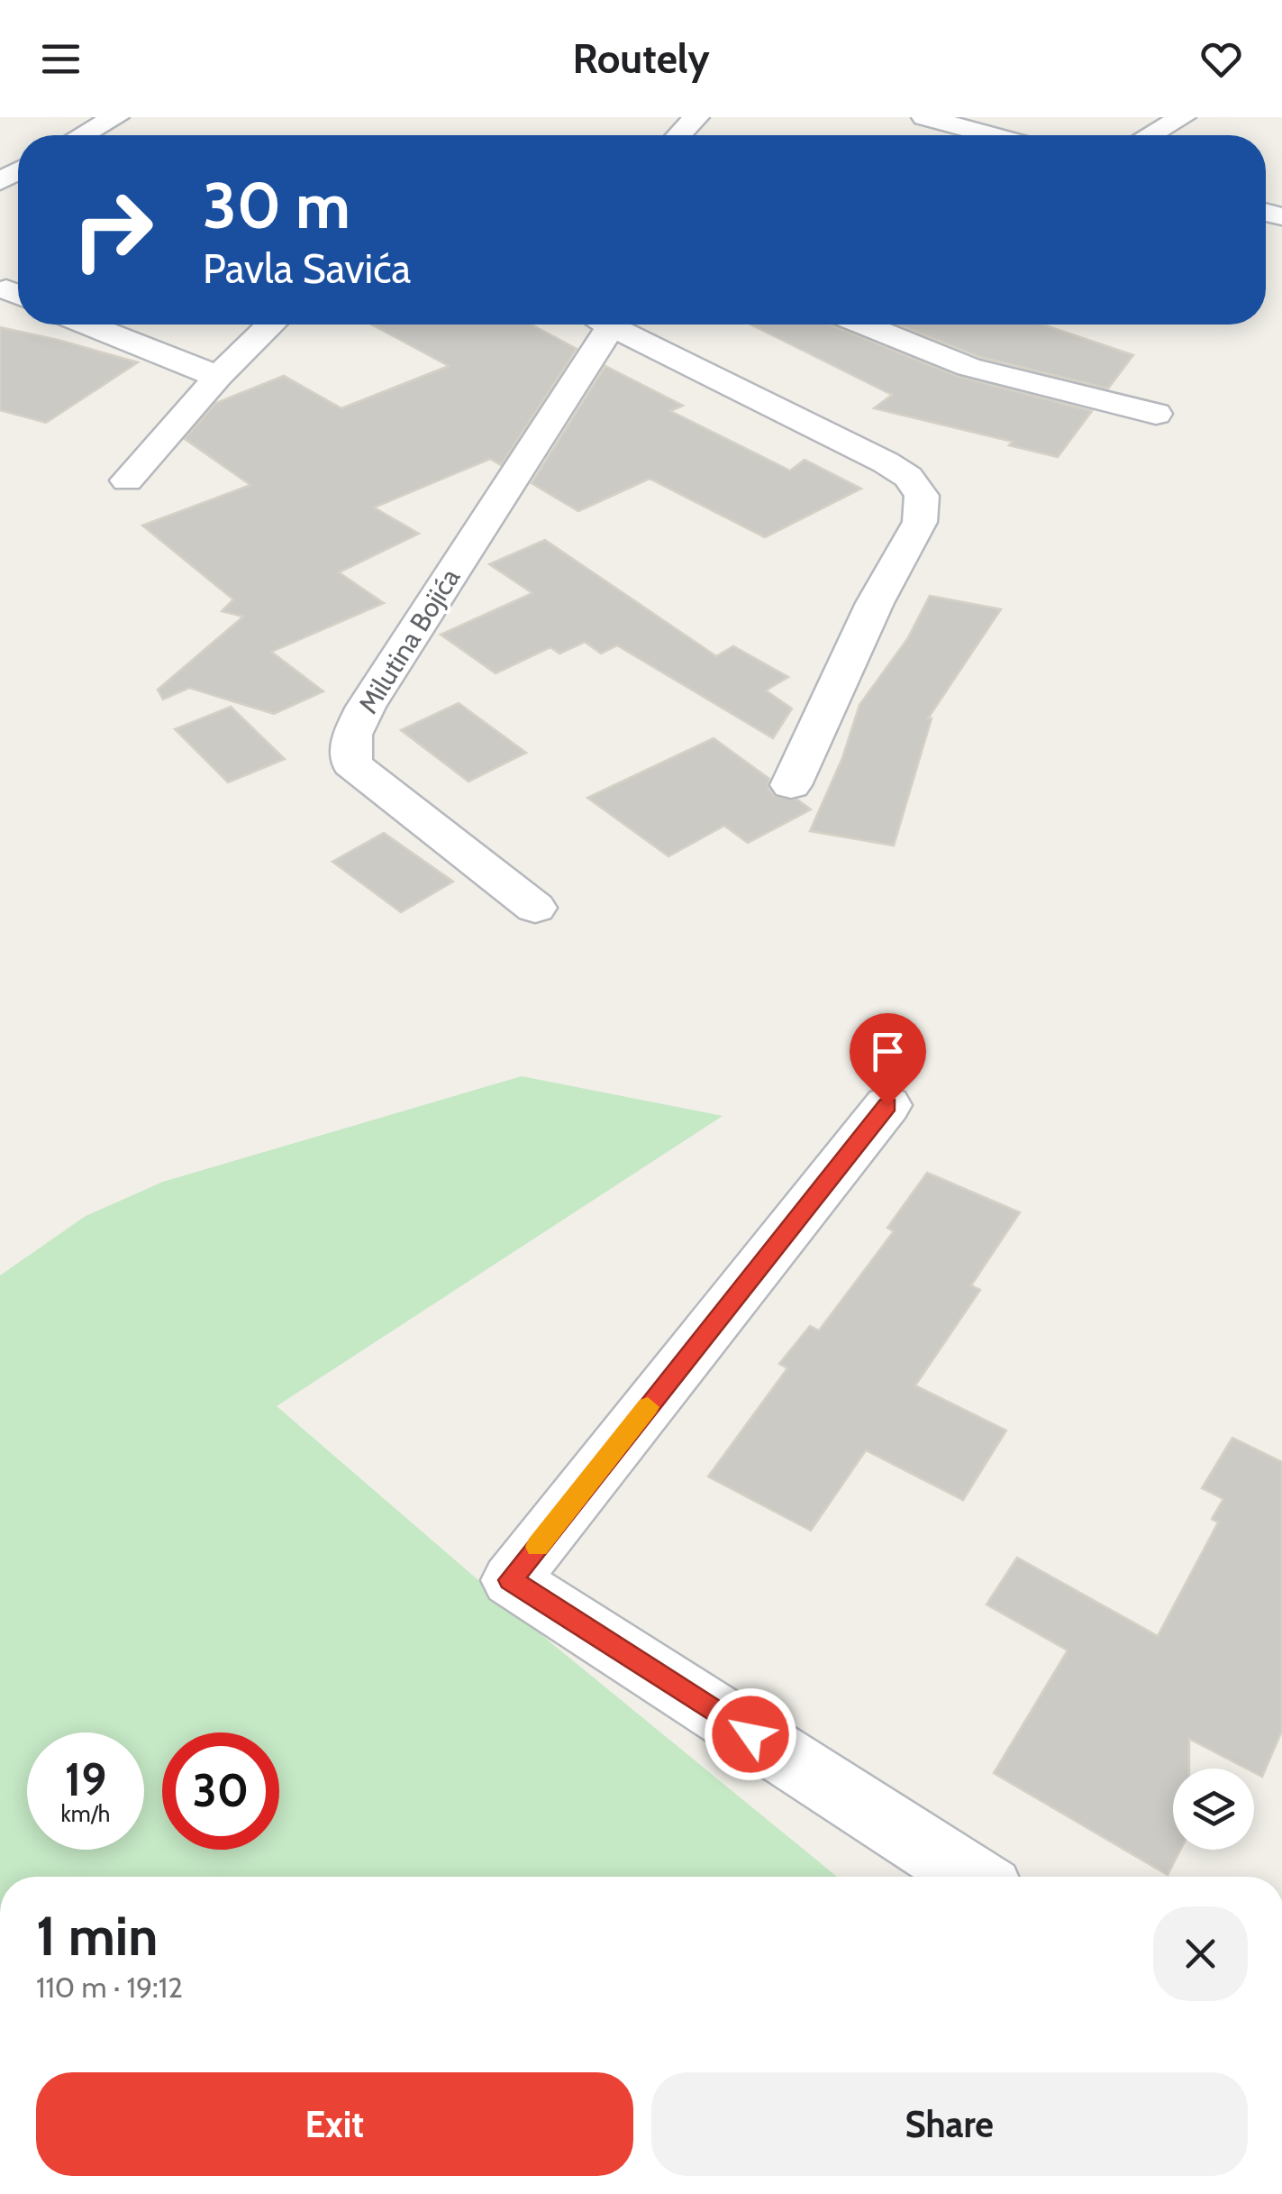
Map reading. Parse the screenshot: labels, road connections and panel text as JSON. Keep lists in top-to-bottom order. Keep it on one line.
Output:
{"streets":{"street":["Milutina Bojića"]},"page":{"header":"Routely","turn":["30 m","Pavla Savića"],"speed":"19 km/h","limit":"30","heading":["1 min","110 m · 19:12"],"buttons":["Exit","Share"]}}
